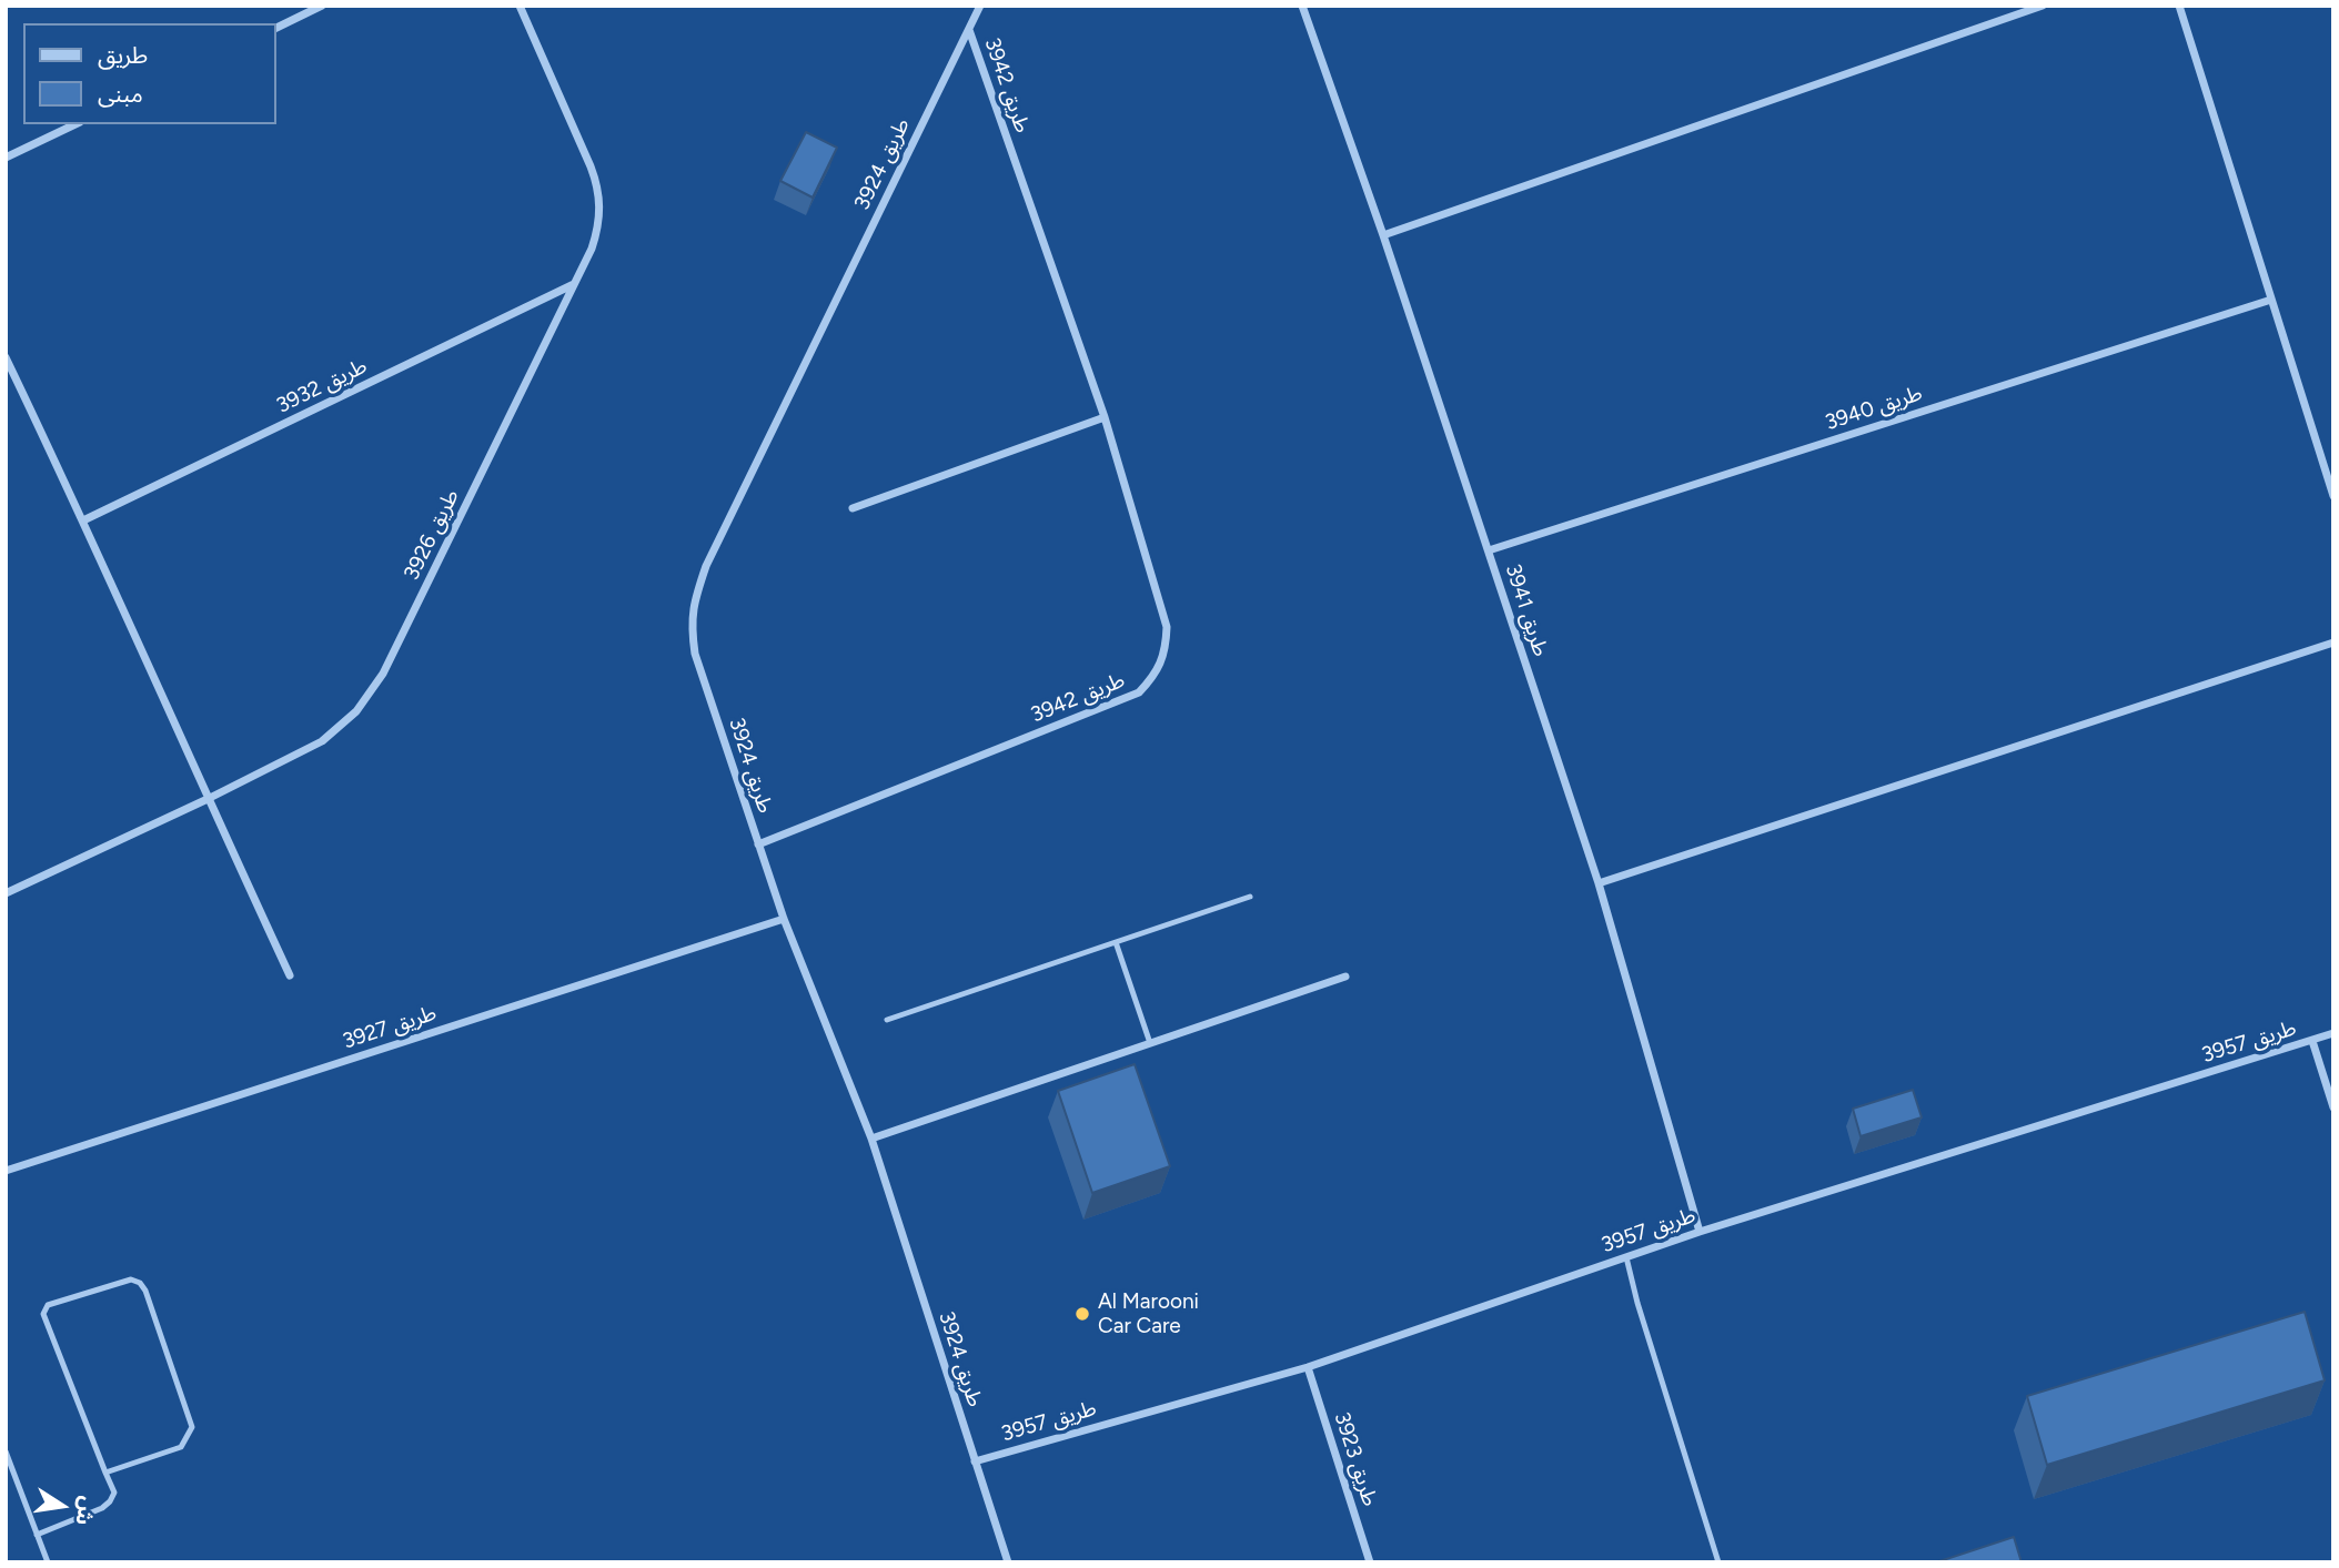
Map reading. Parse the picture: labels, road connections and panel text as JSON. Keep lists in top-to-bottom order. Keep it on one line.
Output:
{"streets":{"street":["طريق 3942","طريق 3924","طريق 3932","طريق 3940","طريق 3926","طريق 3941","طريق 3927","طريق 3957","طريق 3923"]},"crossings":[["طريق 3942","طريق 3924"],["طريق 3924","طريق 3927"],["طريق 3924","طريق 3957"],["طريق 3932","طريق 3926"],["طريق 3940","طريق 3941"],["طريق 3941","طريق 3957"],["طريق 3957","طريق 3923"]],"places":["Al Marooni Car Care"],"legend":["طريق","مبنى"],"north":"right"}
